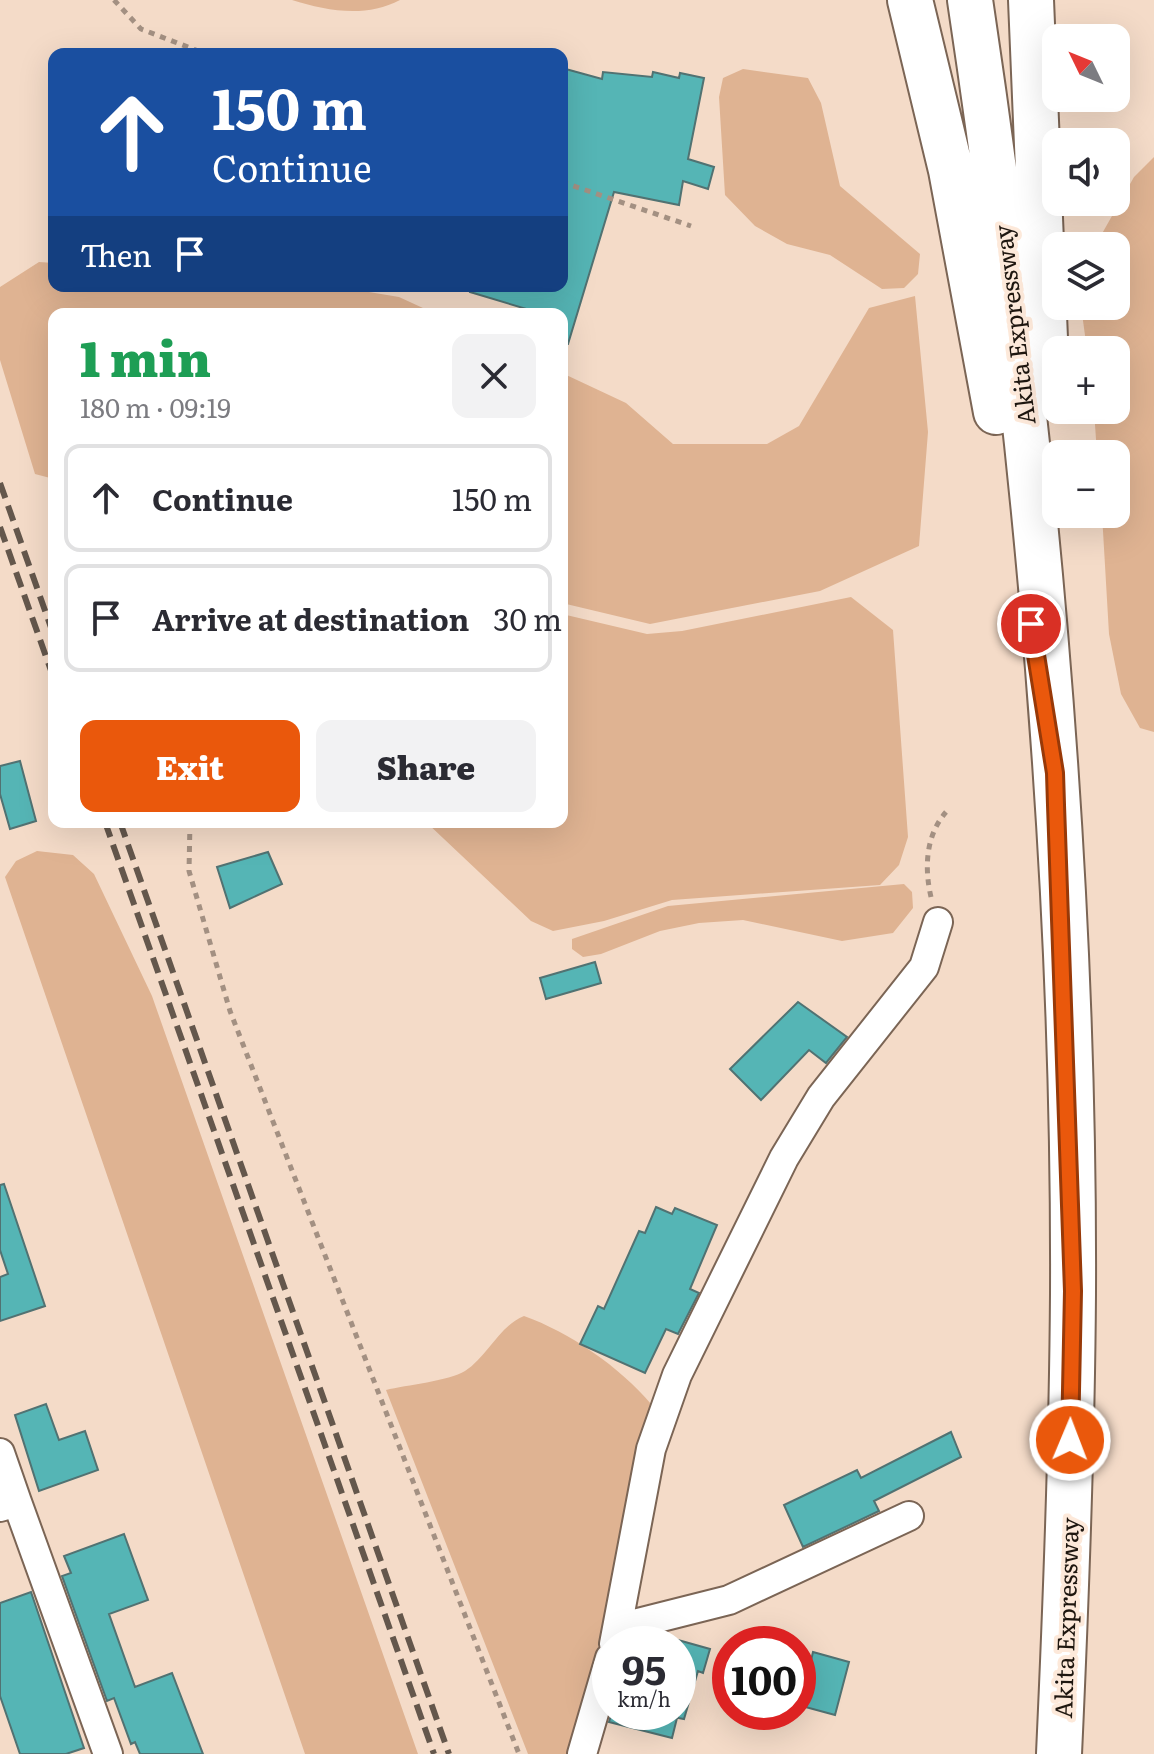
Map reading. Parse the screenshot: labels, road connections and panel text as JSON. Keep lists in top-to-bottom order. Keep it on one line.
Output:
{"streets":{"highway":["Akita Expressway"]},"north":"top left","page":{"map_buttons":["+","−"],"turn":["150 m","Continue"],"then":"Then","heading":["1 min","180 m · 09:19"],"list":[{"name":"Continue","value":"150 m"},{"name":"Arrive at destination","value":"30 m"}],"buttons":["Exit","Share"],"speed":"95 km/h","limit":"100"}}
